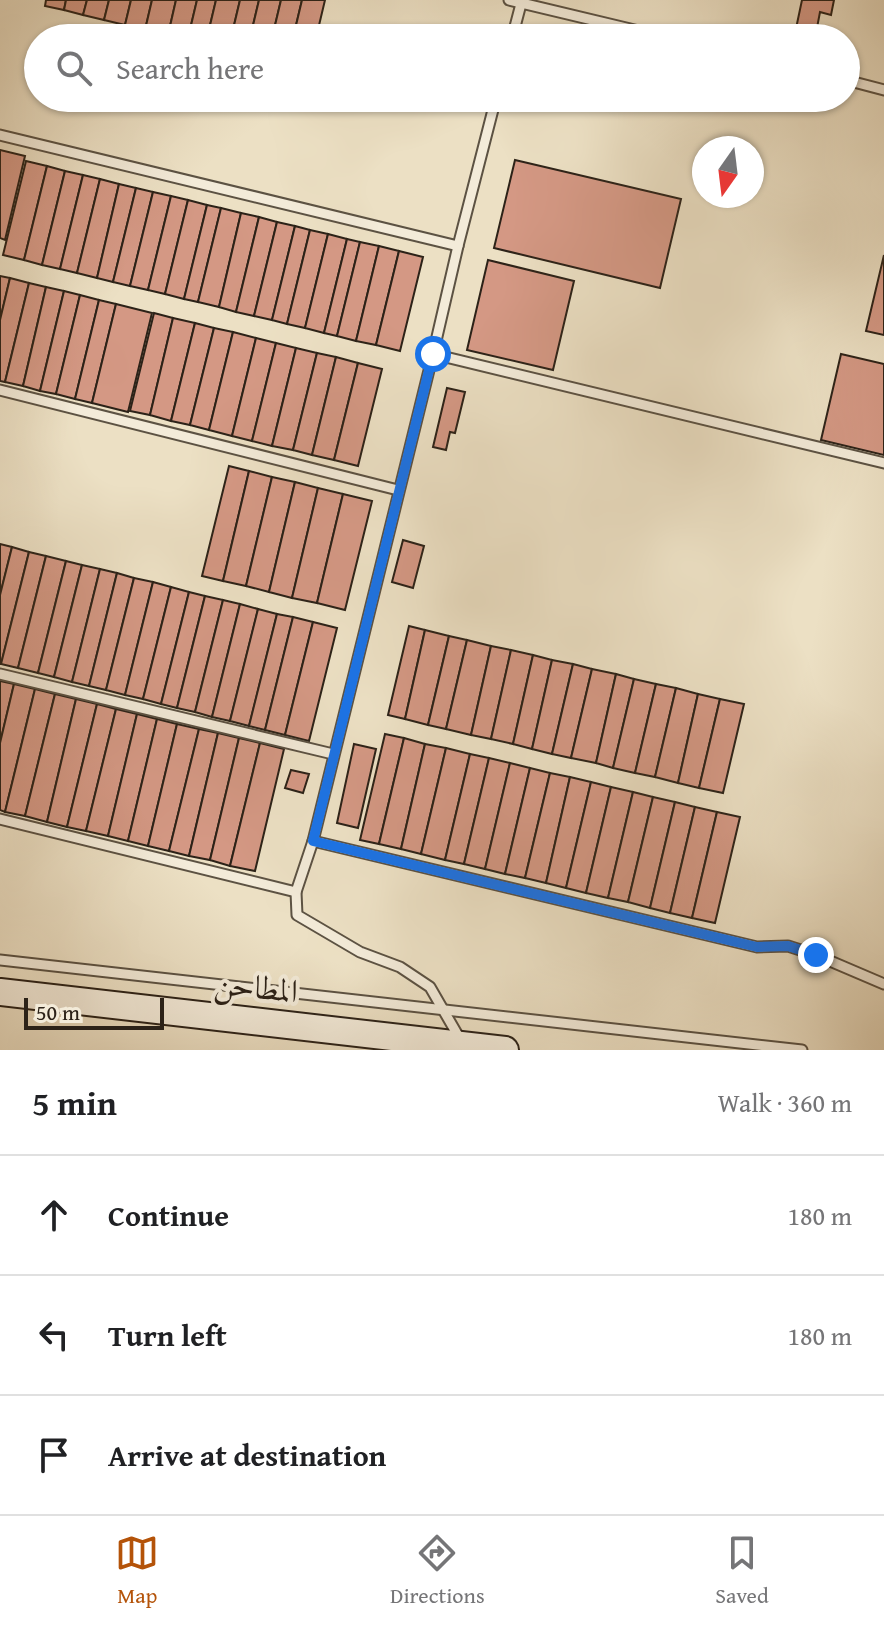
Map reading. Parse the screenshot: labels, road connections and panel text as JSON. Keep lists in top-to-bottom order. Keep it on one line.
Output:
{"streets":{"main road":["المطاحن"]},"scale_bar":"50 m","north":"bottom","page":{"search":"Search here","scale":"50 m","heading":["5 min","Walk · 360 m"],"list":[["Continue","180 m"],["Turn left","180 m"],"Arrive at destination"],"nav":["Map","Directions","Saved"]}}
